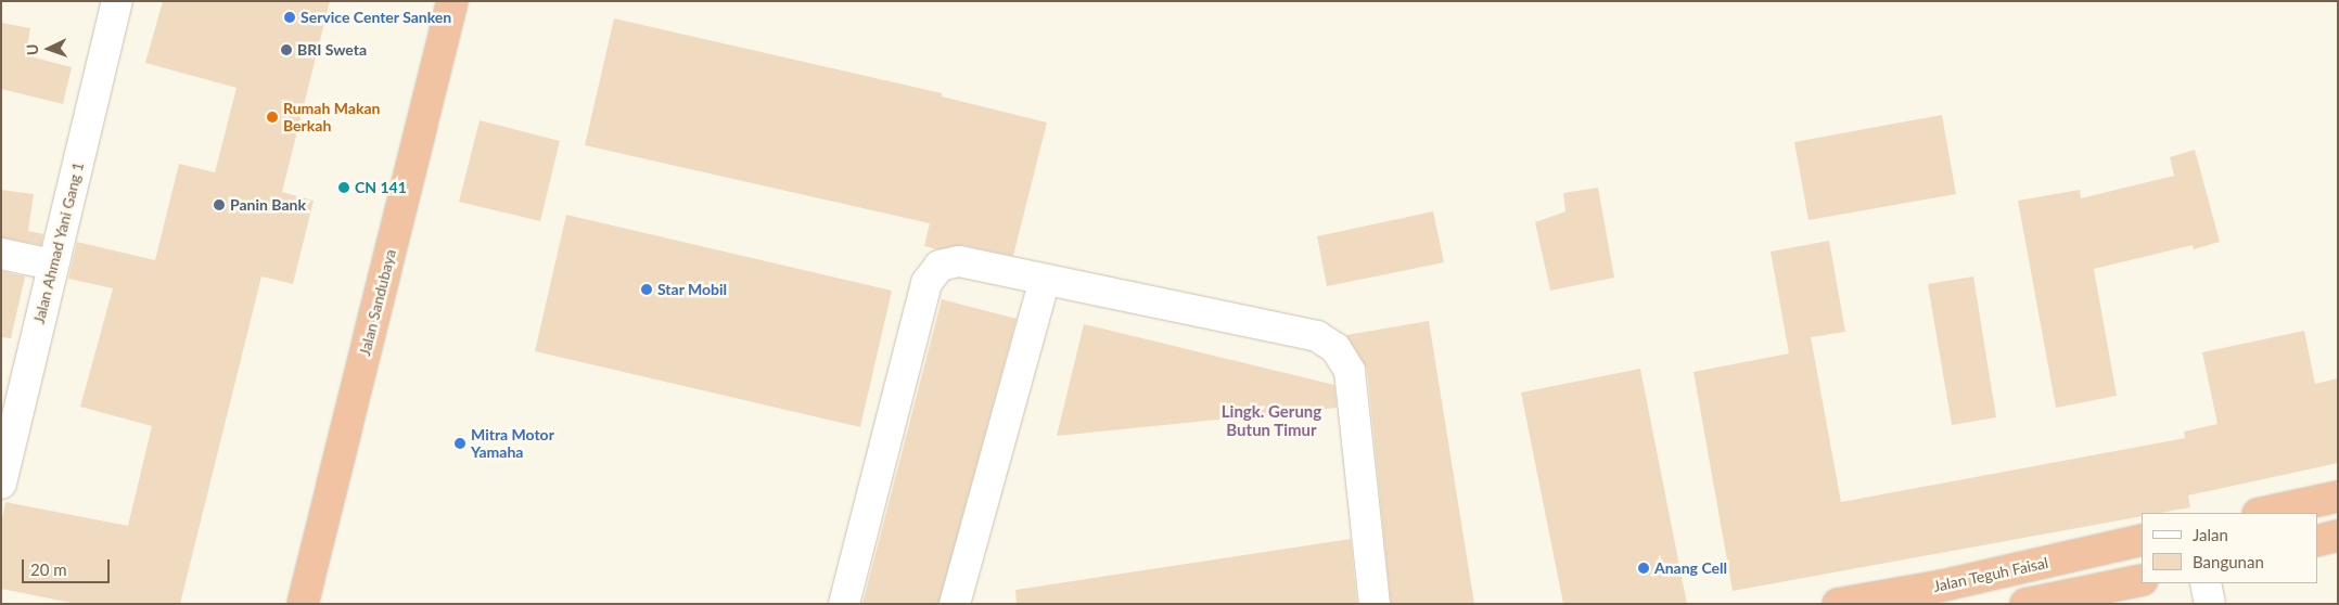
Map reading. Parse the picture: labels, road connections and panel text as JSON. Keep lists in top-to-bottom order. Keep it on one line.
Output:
{"streets":{"highway":["Jalan Sandubaya","Jalan Teguh Faisal"],"street":["Jalan Ahmad Yani Gang 1"]},"districts":["Lingk. Gerung Butun Timur"],"places":["Service Center Sanken","BRI Sweta","Rumah Makan Berkah","CN 141","Panin Bank","Star Mobil","Mitra Motor Yamaha","Anang Cell"],"legend":["Jalan","Bangunan"],"scale_bar":"20 m","north":"left"}
